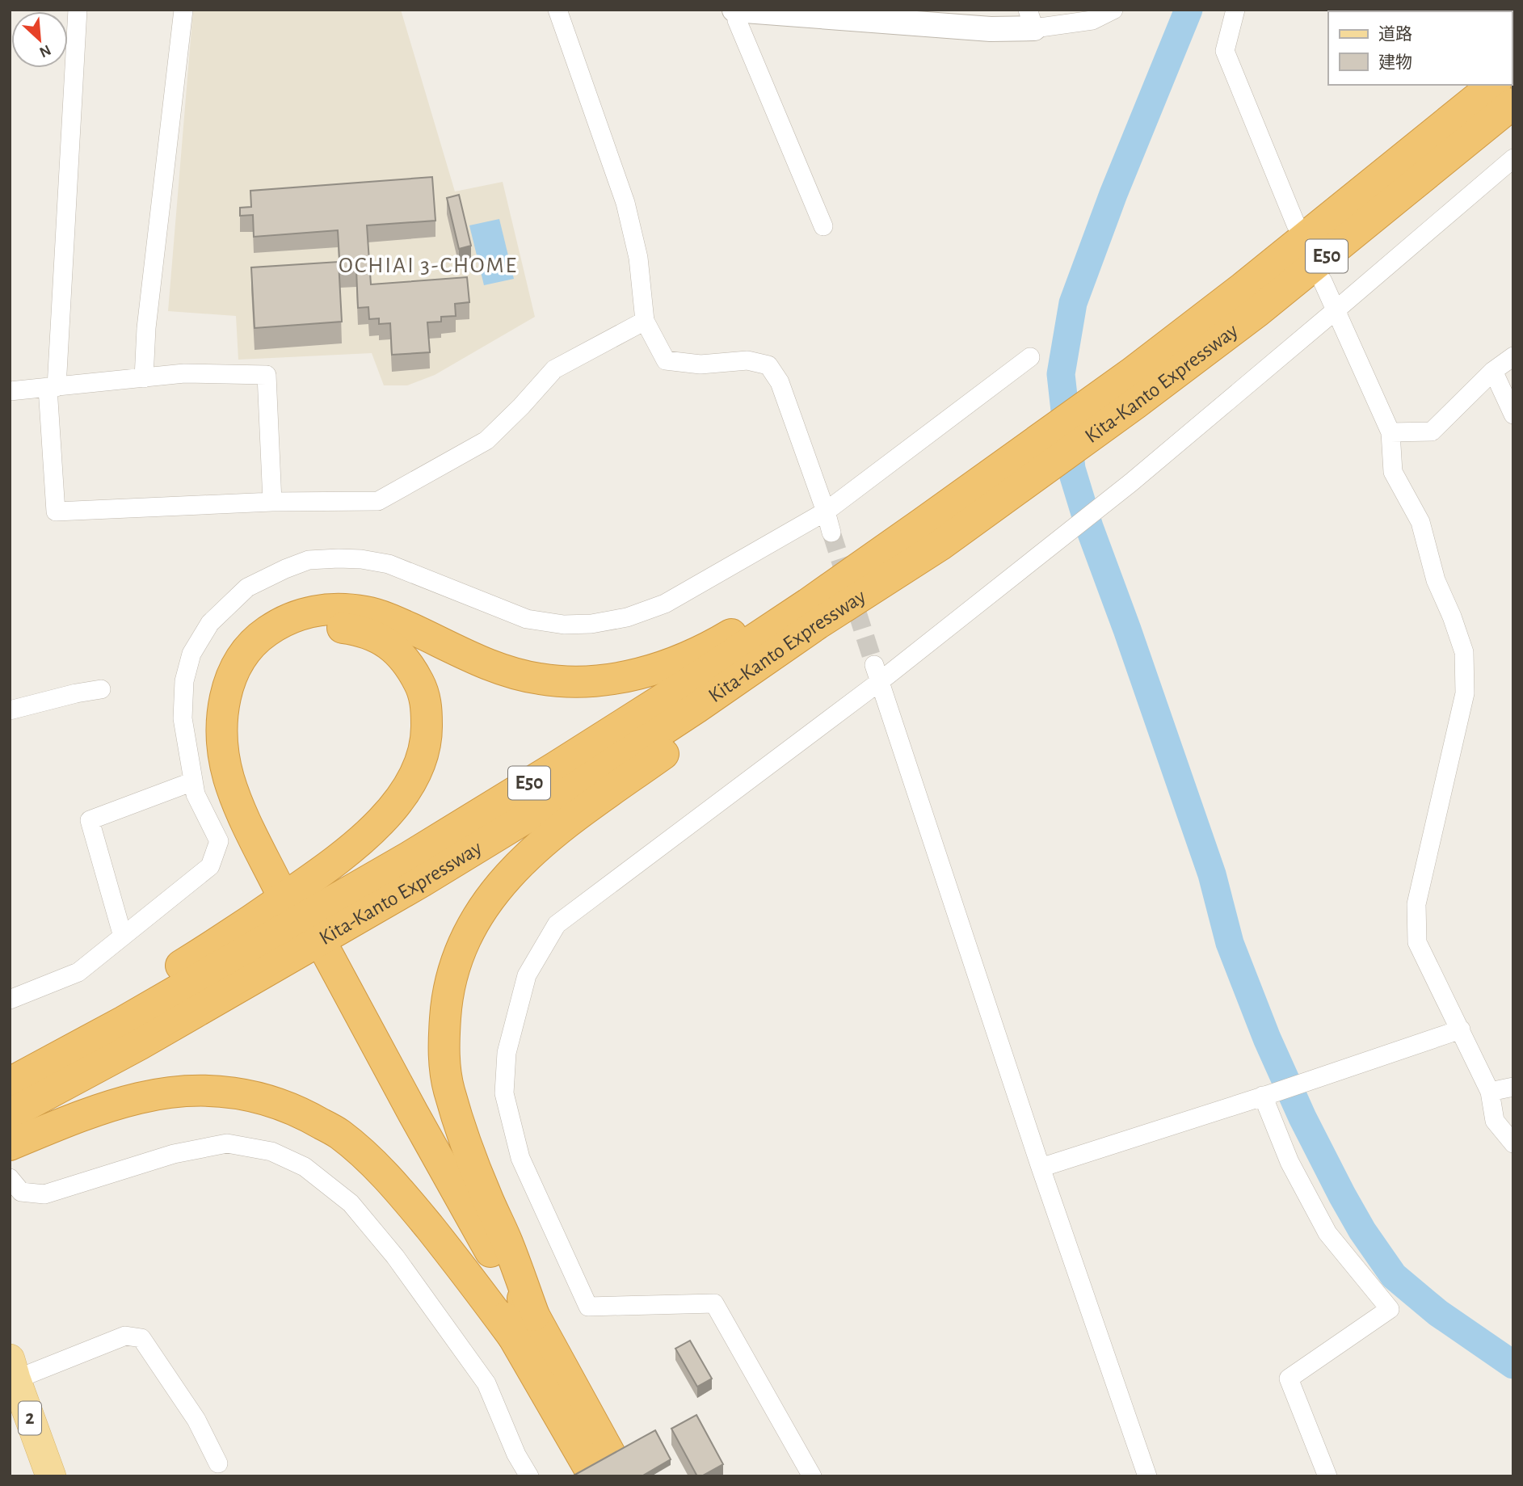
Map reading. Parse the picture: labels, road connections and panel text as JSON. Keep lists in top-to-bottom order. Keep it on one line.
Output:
{"streets":{"highway":["E50","Kita-Kanto Expressway"],"main road":["2"]},"districts":["OCHIAI 3-CHOME"],"legend":["道路","建物"],"north":"bottom right"}
